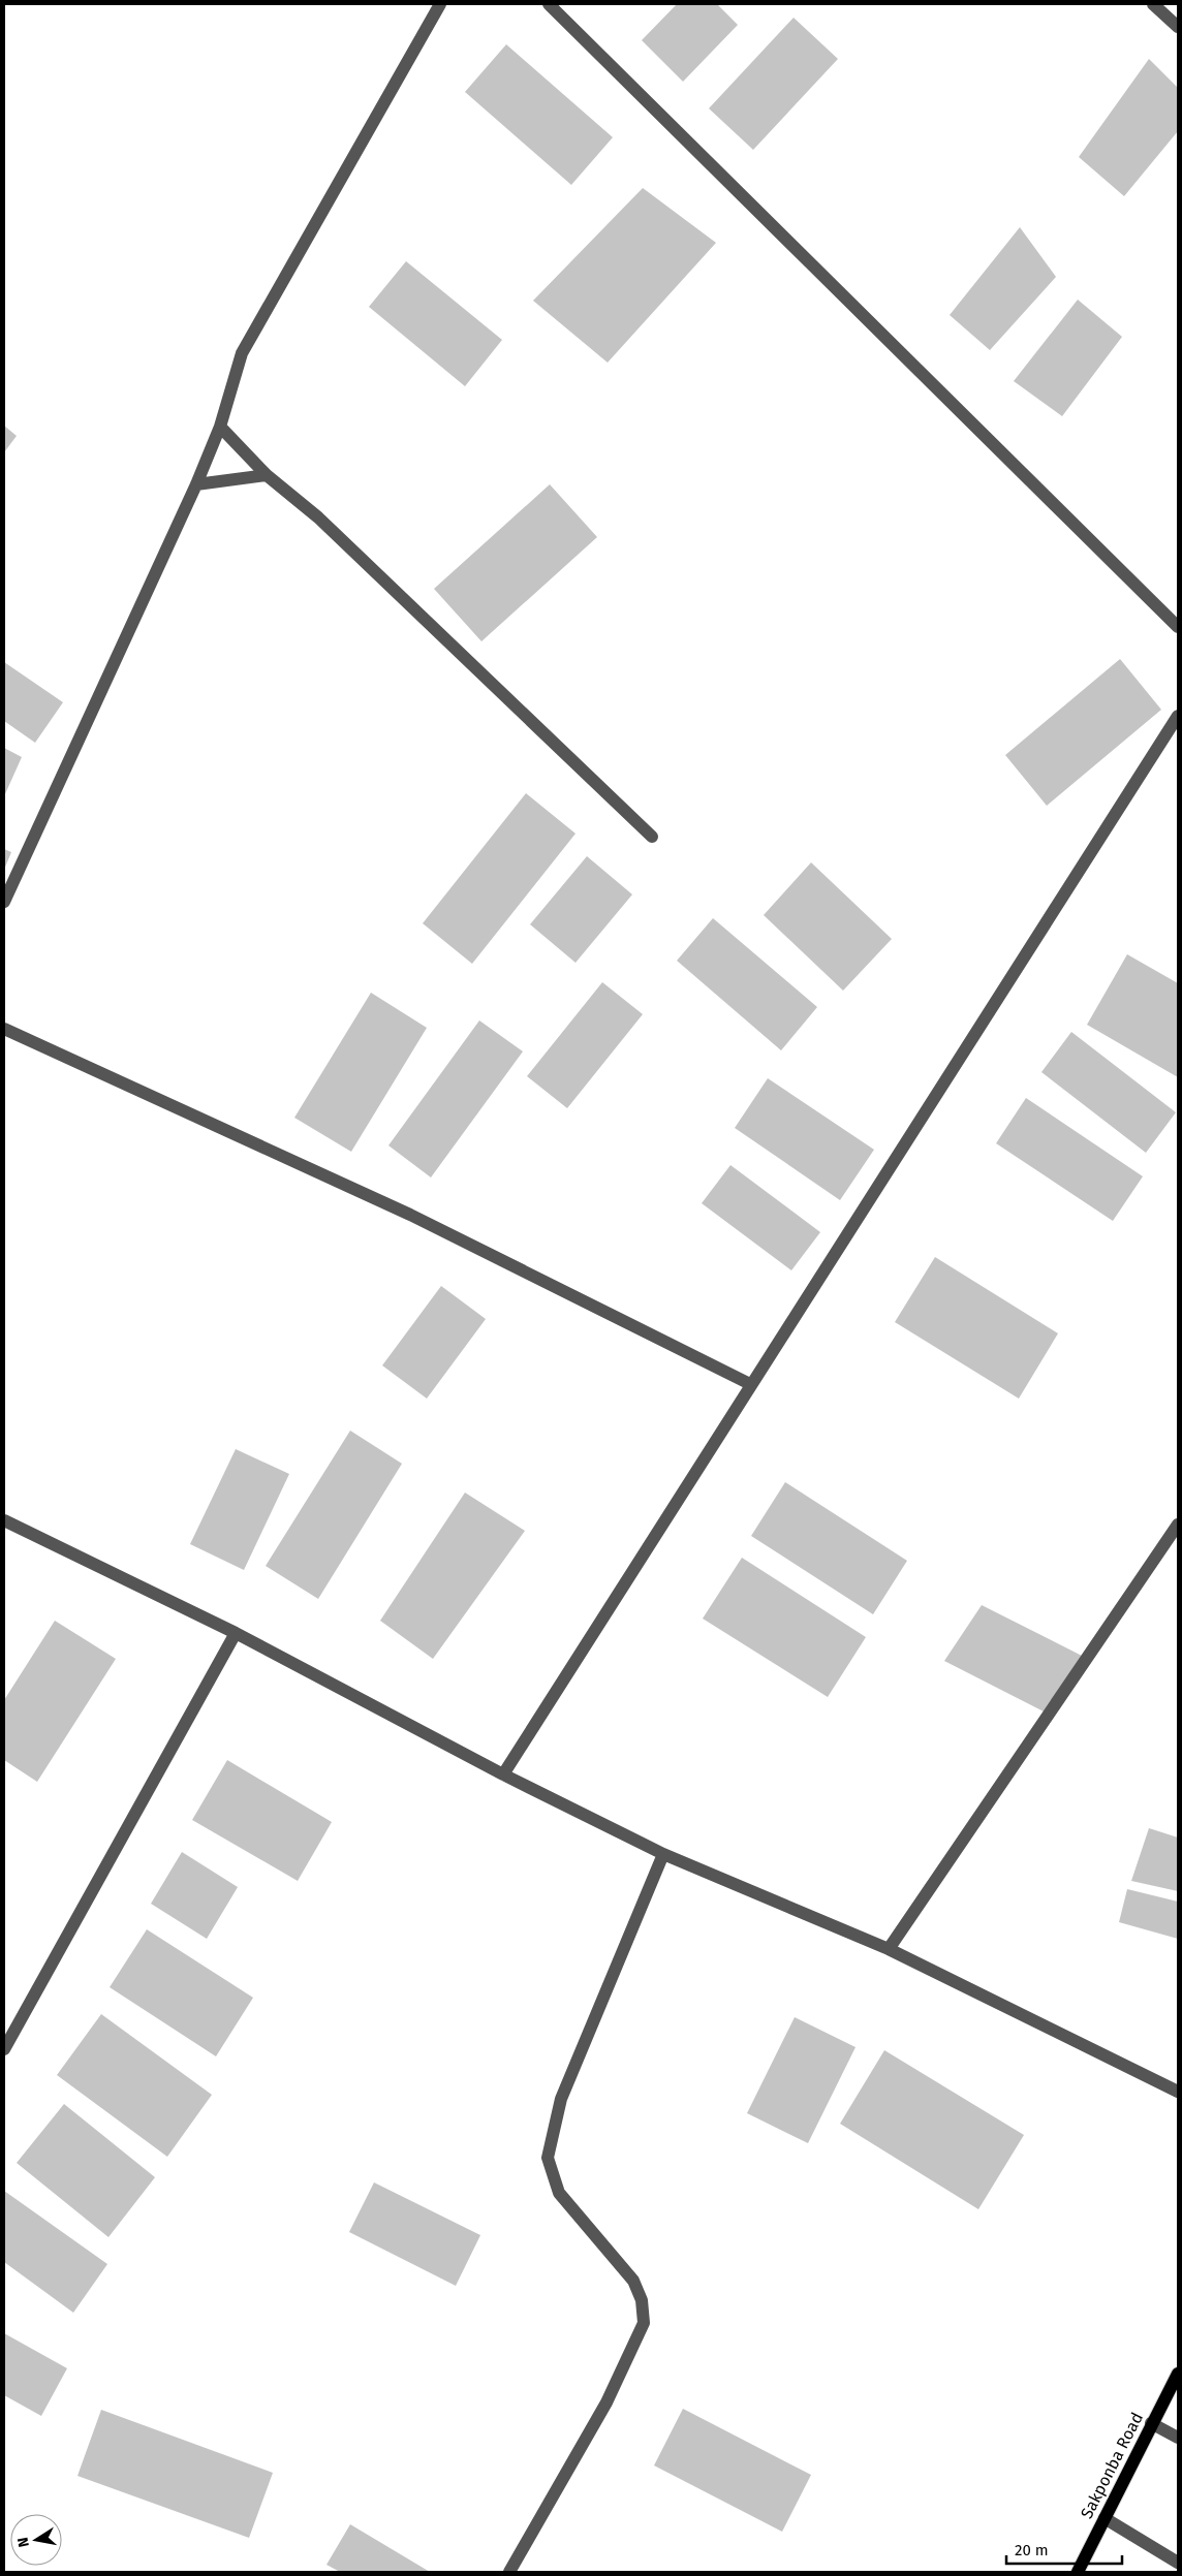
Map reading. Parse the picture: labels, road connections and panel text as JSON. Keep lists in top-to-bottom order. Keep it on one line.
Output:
{"streets":{"main road":["Sakponba Road"]},"scale_bar":"20 m","north":"left"}
